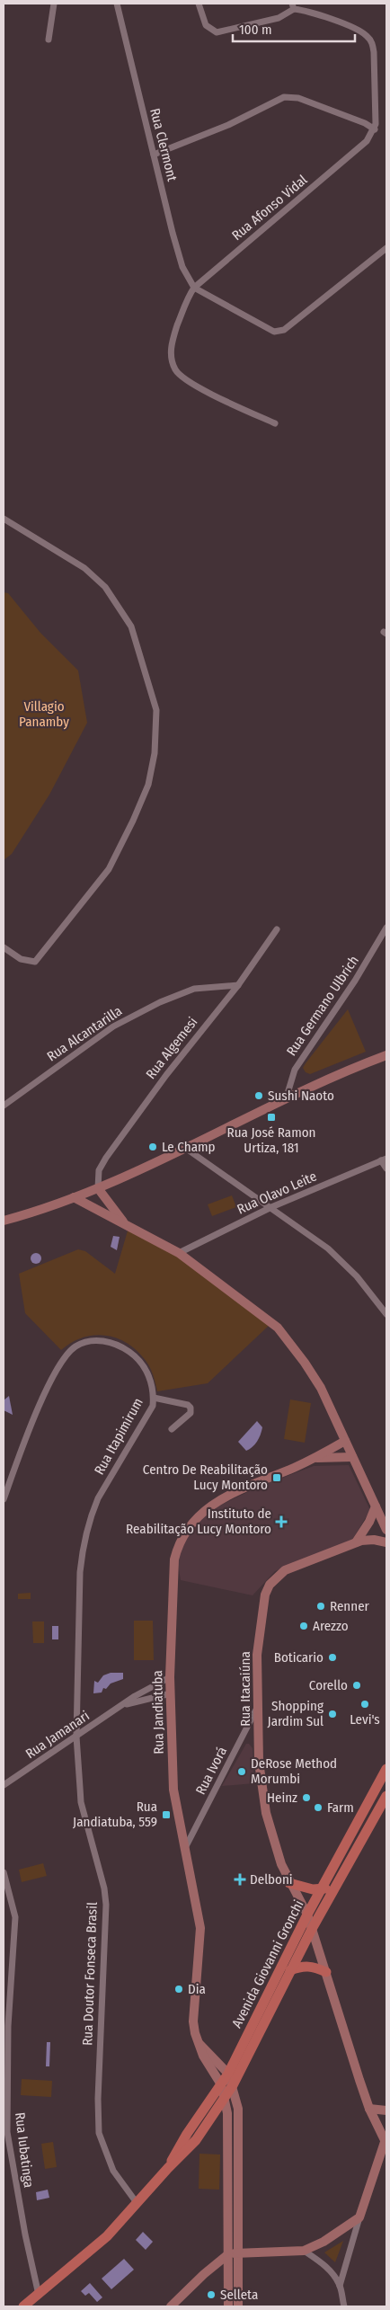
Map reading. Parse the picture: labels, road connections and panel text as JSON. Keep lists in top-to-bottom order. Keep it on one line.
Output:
{"streets":{"main road":["Avenida Giovanni Gronchi"],"street":["Rua Clermont","Rua Afonso Vidal","Rua Germano Ulbrich","Rua Alcantarilla","Rua Algemesi","Rua Olavo Leite","Rua Itapimirum","Rua Itacaiúna","Rua Jandiatuba","Rua Jamanari","Rua Ivorá","Rua Doutor Fonseca Brasil","Rua Iubatinga"]},"crossings":[["Rua Clermont","Rua Afonso Vidal"],["Rua Alcantarilla","Rua Algemesi"],["Rua Itapimirum","Rua Jamanari"],["Rua Itapimirum","Rua Doutor Fonseca Brasil"],["Rua Itacaiúna","Rua Ivorá"],["Rua Itacaiúna","Avenida Giovanni Gronchi"],["Rua Jandiatuba","Rua Jamanari"],["Rua Jandiatuba","Rua Ivorá"],["Rua Jandiatuba","Avenida Giovanni Gronchi"],["Rua Jamanari","Rua Doutor Fonseca Brasil"],["Avenida Giovanni Gronchi","Rua Doutor Fonseca Brasil"],["Avenida Giovanni Gronchi","Rua Iubatinga"]],"parks":["Villagio Panamby"],"places":{"other":["Sushi Naoto","Le Champ","Renner","Arezzo","Boticario","Corello","Levi's","Shopping Jardim Sul","DeRose Method Morumbi","Heinz","Farm","Dia","Selleta"],"transit":["Rua José Ramon Urtiza, 181","Centro De Reabilitação Lucy Montoro","Rua Jandiatuba, 559"],"health":["Instituto de Reabilitação Lucy Montoro","Delboni"]},"scale_bar":"100 m"}
